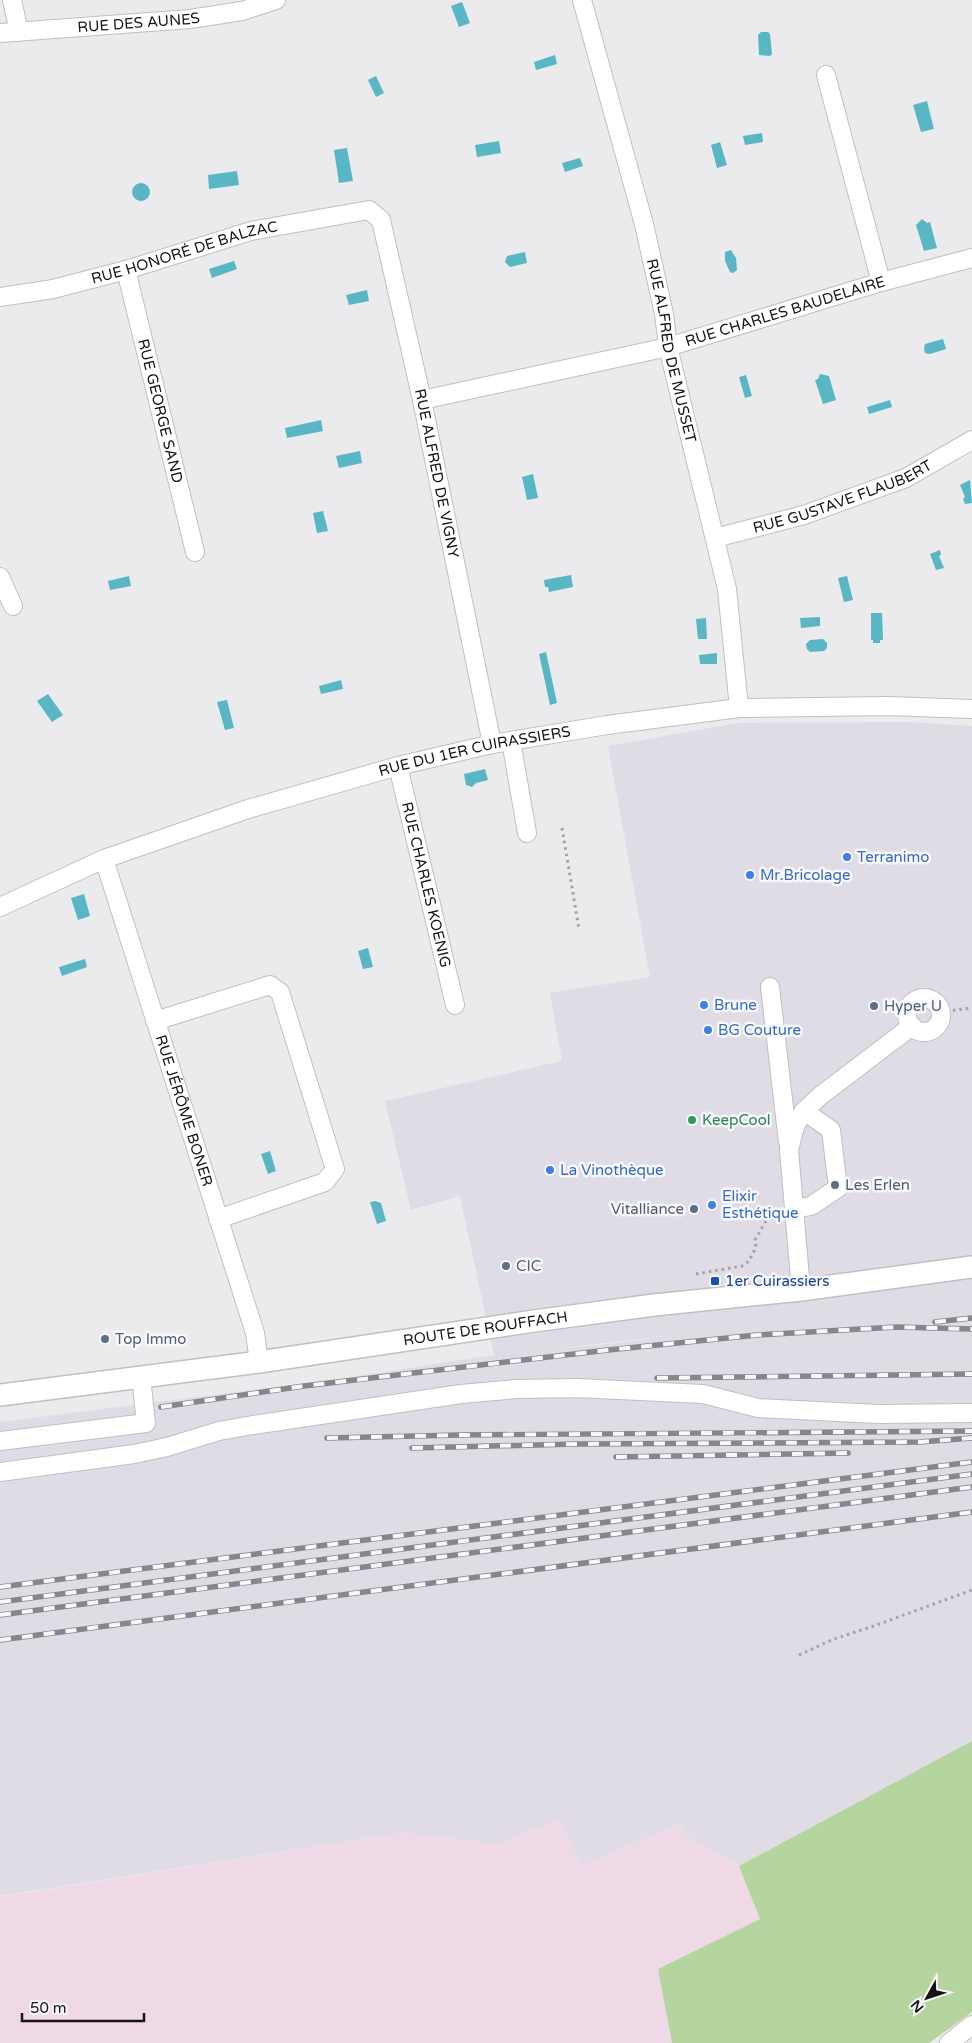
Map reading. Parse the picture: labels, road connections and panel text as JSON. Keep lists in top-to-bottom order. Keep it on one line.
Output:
{"streets":{"main road":["ROUTE DE ROUFFACH"],"street":["RUE DES AUNES","RUE HONORÉ DE BALZAC","RUE CHARLES BAUDELAIRE","RUE ALFRED DE MUSSET","RUE GEORGE SAND","RUE ALFRED DE VIGNY","RUE GUSTAVE FLAUBERT","RUE DU 1ER CUIRASSIERS","RUE CHARLES KOENIG","RUE JÉRÔME BONER"]},"crossings":[["RUE HONORÉ DE BALZAC","RUE GEORGE SAND"],["RUE HONORÉ DE BALZAC","RUE ALFRED DE VIGNY"],["RUE CHARLES BAUDELAIRE","RUE ALFRED DE MUSSET"],["RUE CHARLES BAUDELAIRE","RUE ALFRED DE VIGNY"],["RUE ALFRED DE MUSSET","RUE GUSTAVE FLAUBERT"],["RUE ALFRED DE MUSSET","RUE DU 1ER CUIRASSIERS"],["RUE ALFRED DE VIGNY","RUE DU 1ER CUIRASSIERS"],["RUE DU 1ER CUIRASSIERS","RUE CHARLES KOENIG"],["RUE DU 1ER CUIRASSIERS","RUE JÉRÔME BONER"],["RUE JÉRÔME BONER","ROUTE DE ROUFFACH"]],"places":{"other":["Terranimo","Mr.Bricolage","Brune","Hyper U","BG Couture","KeepCool","La Vinothèque","Les Erlen","Elixir Esthétique","Vitalliance","CIC","Top Immo"],"transit":["1er Cuirassiers"]},"scale_bar":"50 m","north":"bottom left"}
